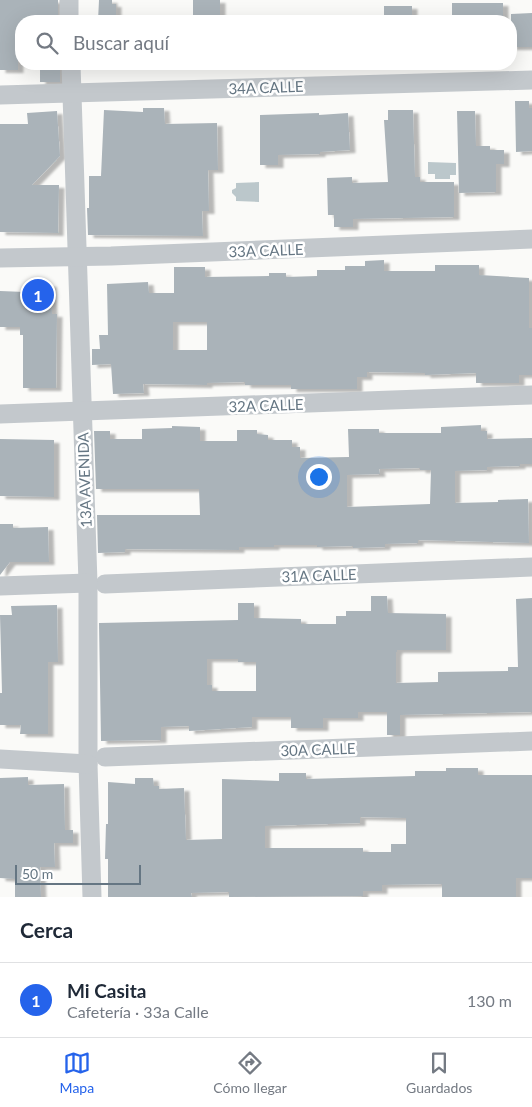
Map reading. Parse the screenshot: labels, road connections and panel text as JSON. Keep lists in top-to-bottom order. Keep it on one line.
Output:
{"streets":{"street":["34A CALLE","33A CALLE","32A CALLE","13A AVENIDA","31A CALLE","30A CALLE"]},"crossings":[["34A CALLE","13A AVENIDA"],["33A CALLE","13A AVENIDA"],["32A CALLE","13A AVENIDA"],["13A AVENIDA","31A CALLE"],["13A AVENIDA","30A CALLE"]],"scale_bar":"50 m","page":{"search":"Buscar aquí","pins":"1","scale":"50 m","heading":"Cerca","list":[{"mark":"1","name":"Mi Casita","note":"Cafetería · 33a Calle","value":"130 m"}],"nav":["Mapa","Cómo llegar","Guardados"]}}
